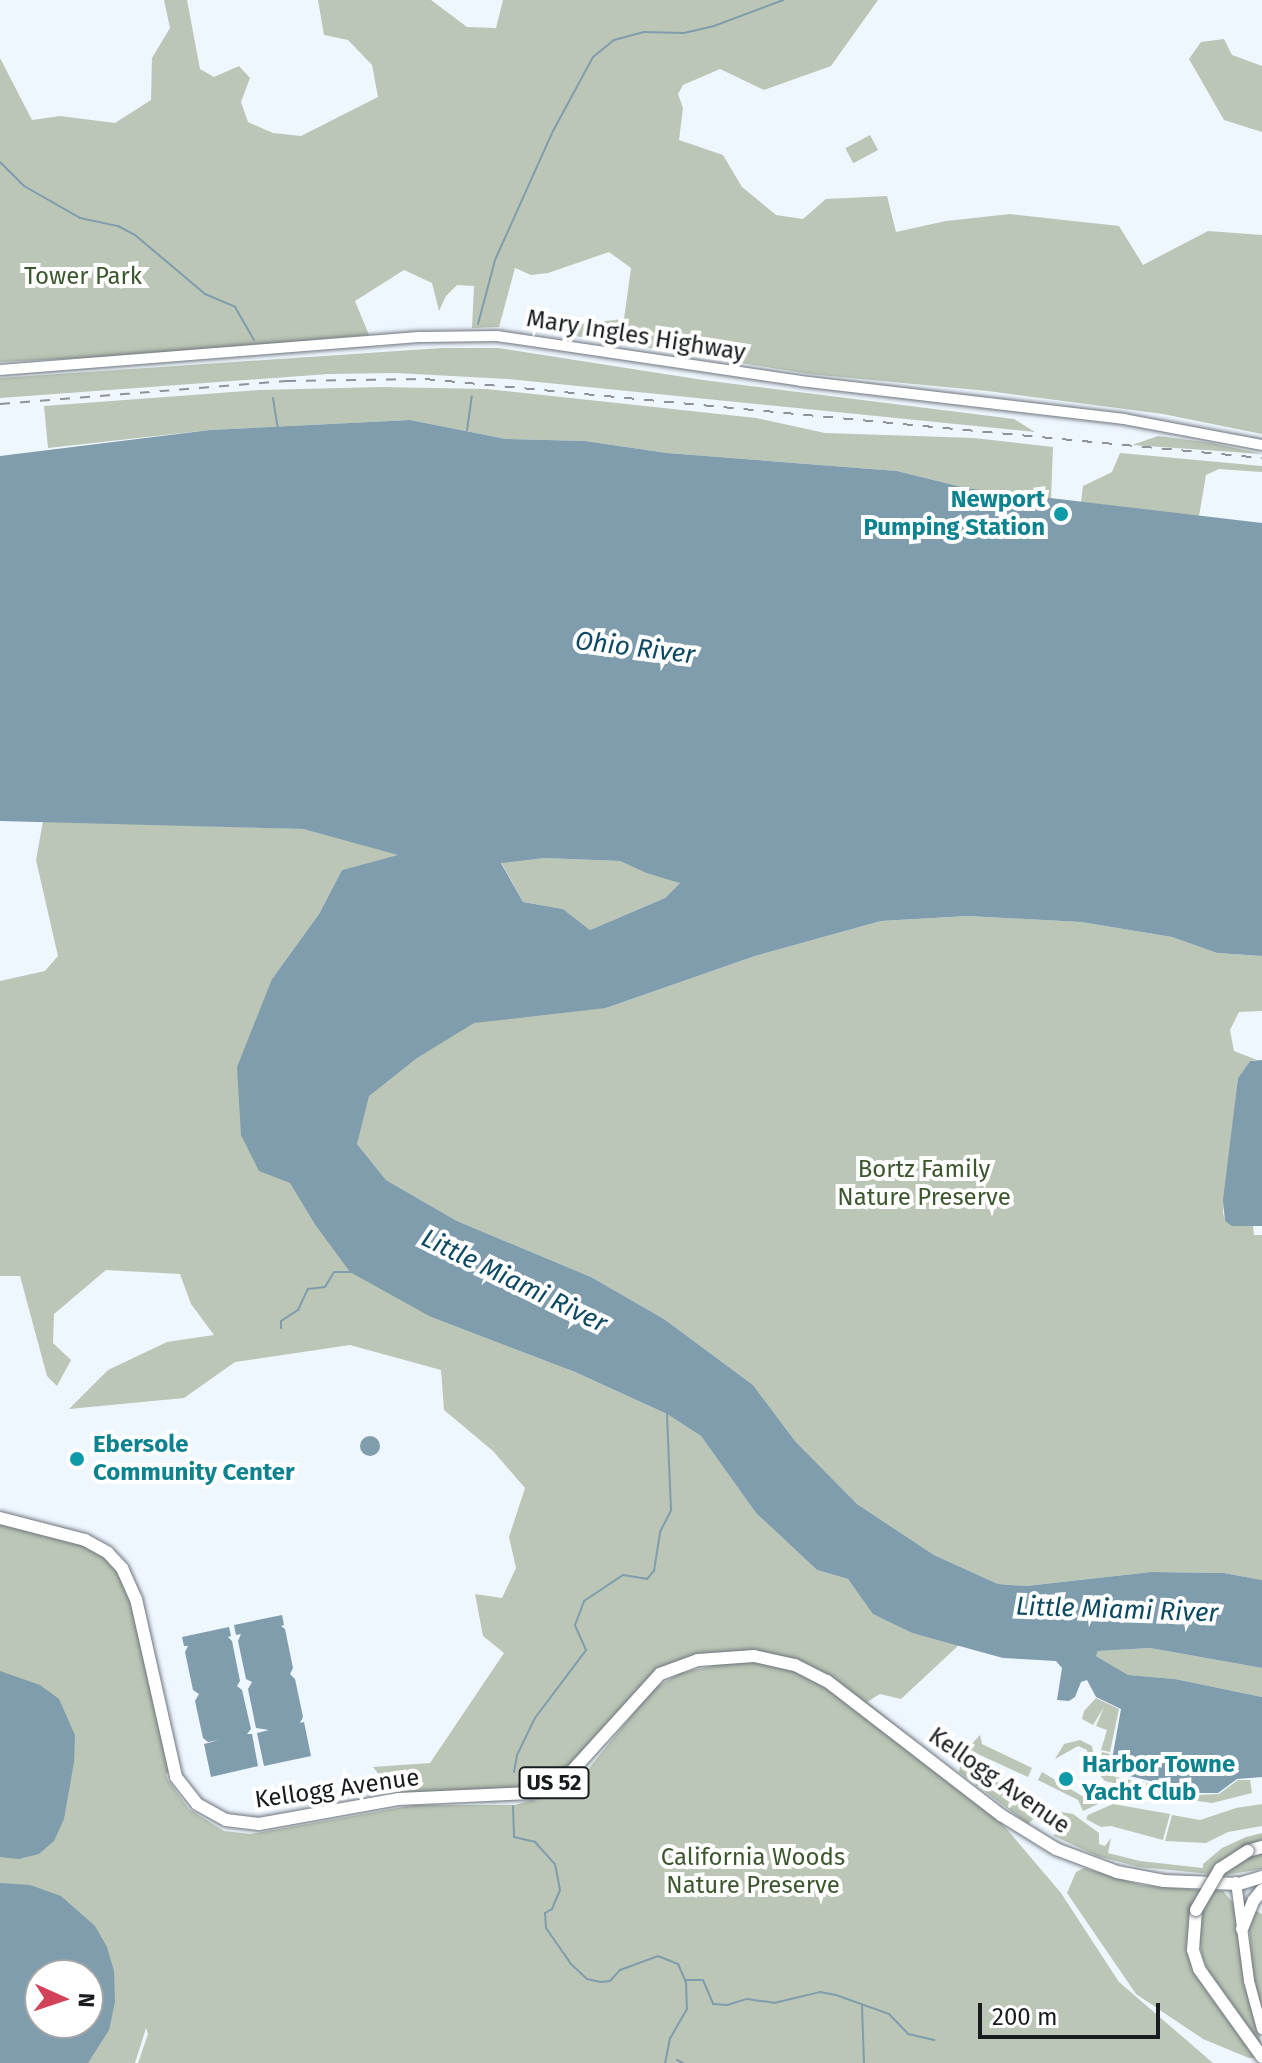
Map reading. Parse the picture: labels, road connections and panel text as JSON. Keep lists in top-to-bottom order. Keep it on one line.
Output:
{"streets":{"main road":["Kellogg Avenue","US 52"],"street":["Mary Ingles Highway"]},"water":["Ohio River","Little Miami River"],"parks":["Tower Park","Bortz Family Nature Preserve","California Woods Nature Preserve"],"places":["Newport Pumping Station","Ebersole Community Center","Harbor Towne Yacht Club"],"scale_bar":"200 m","north":"right"}
